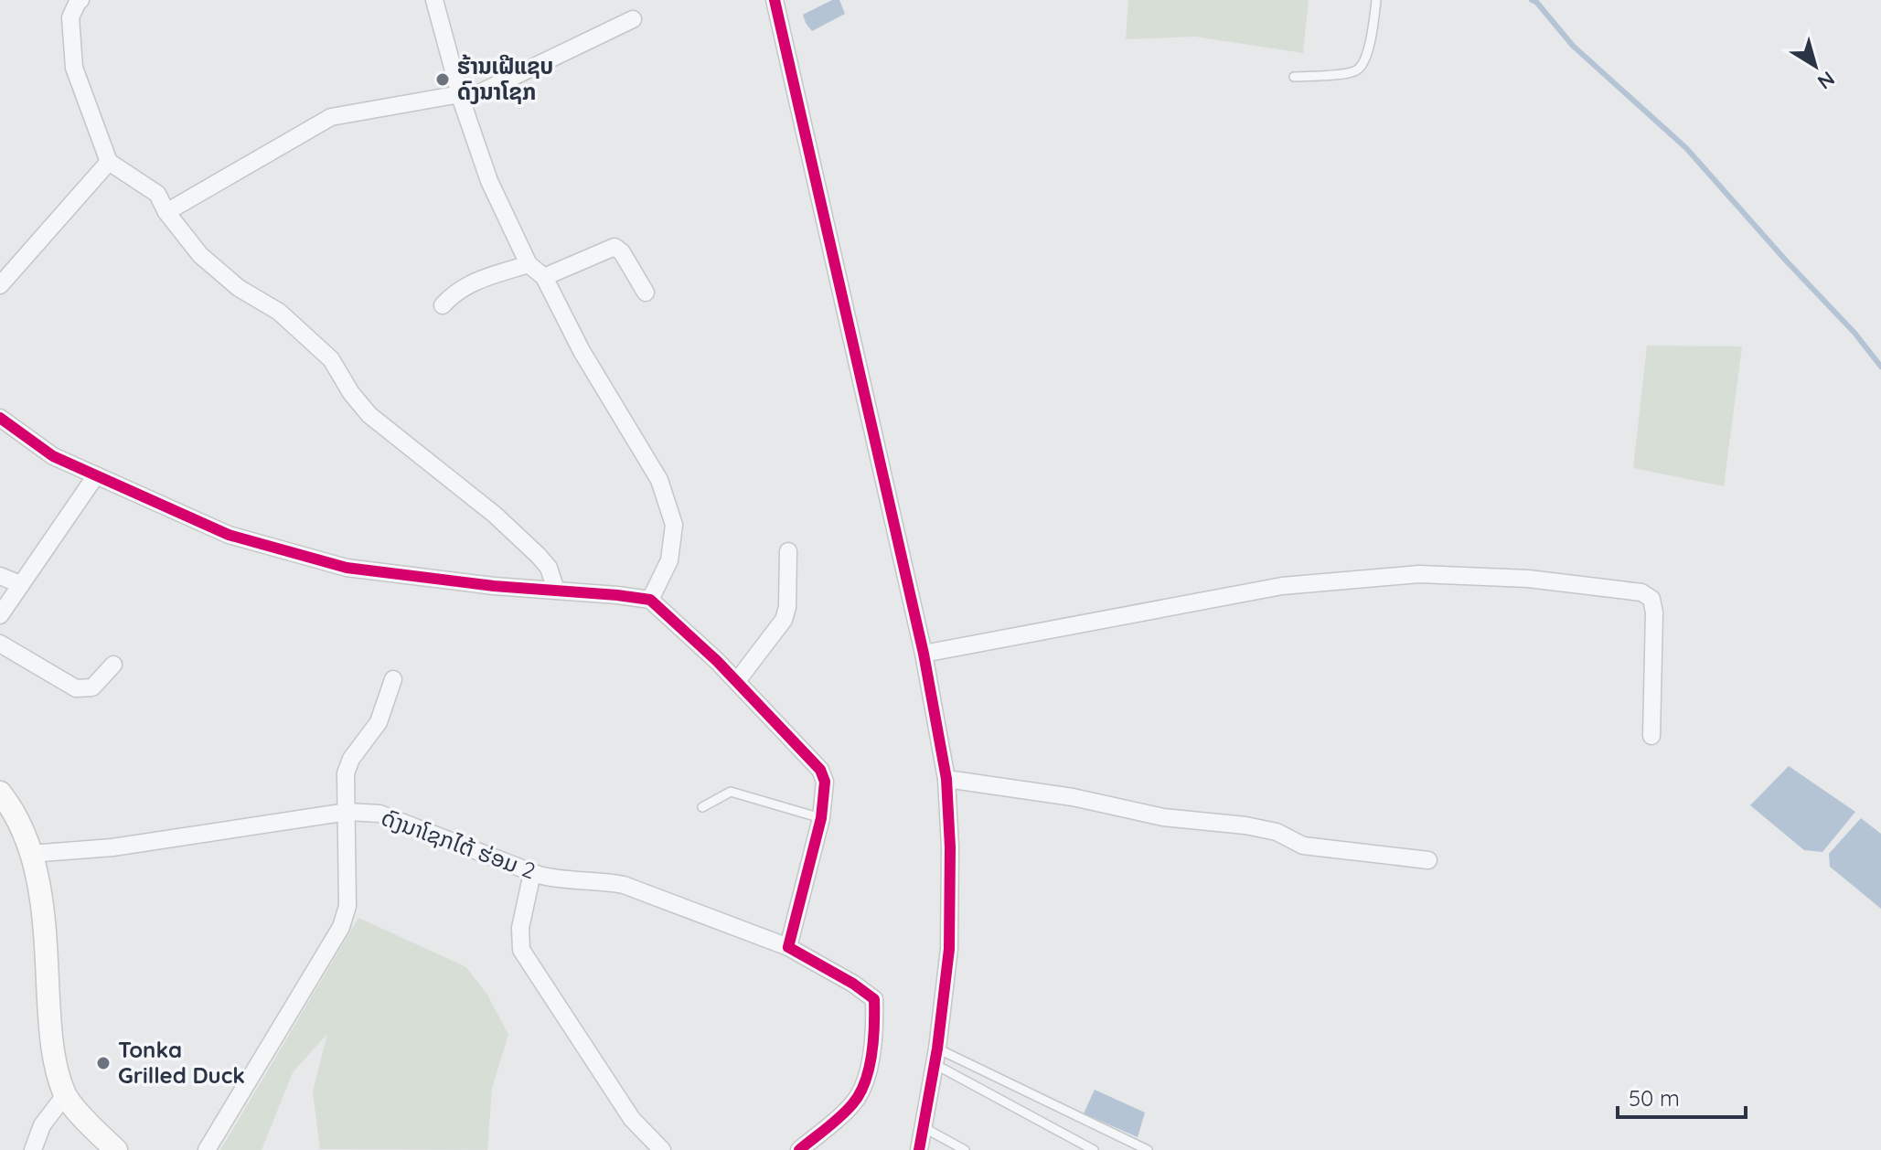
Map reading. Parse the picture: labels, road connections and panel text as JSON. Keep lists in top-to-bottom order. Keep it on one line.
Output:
{"streets":{"street":["ດົງນາໂຊກໄຕ້ ຮ່ອມ 2"]},"places":["ຮ້ານເຝີແຊບ ດົງນາໂຊກ","Tonka Grilled Duck"],"scale_bar":"50 m","north":"bottom right"}
